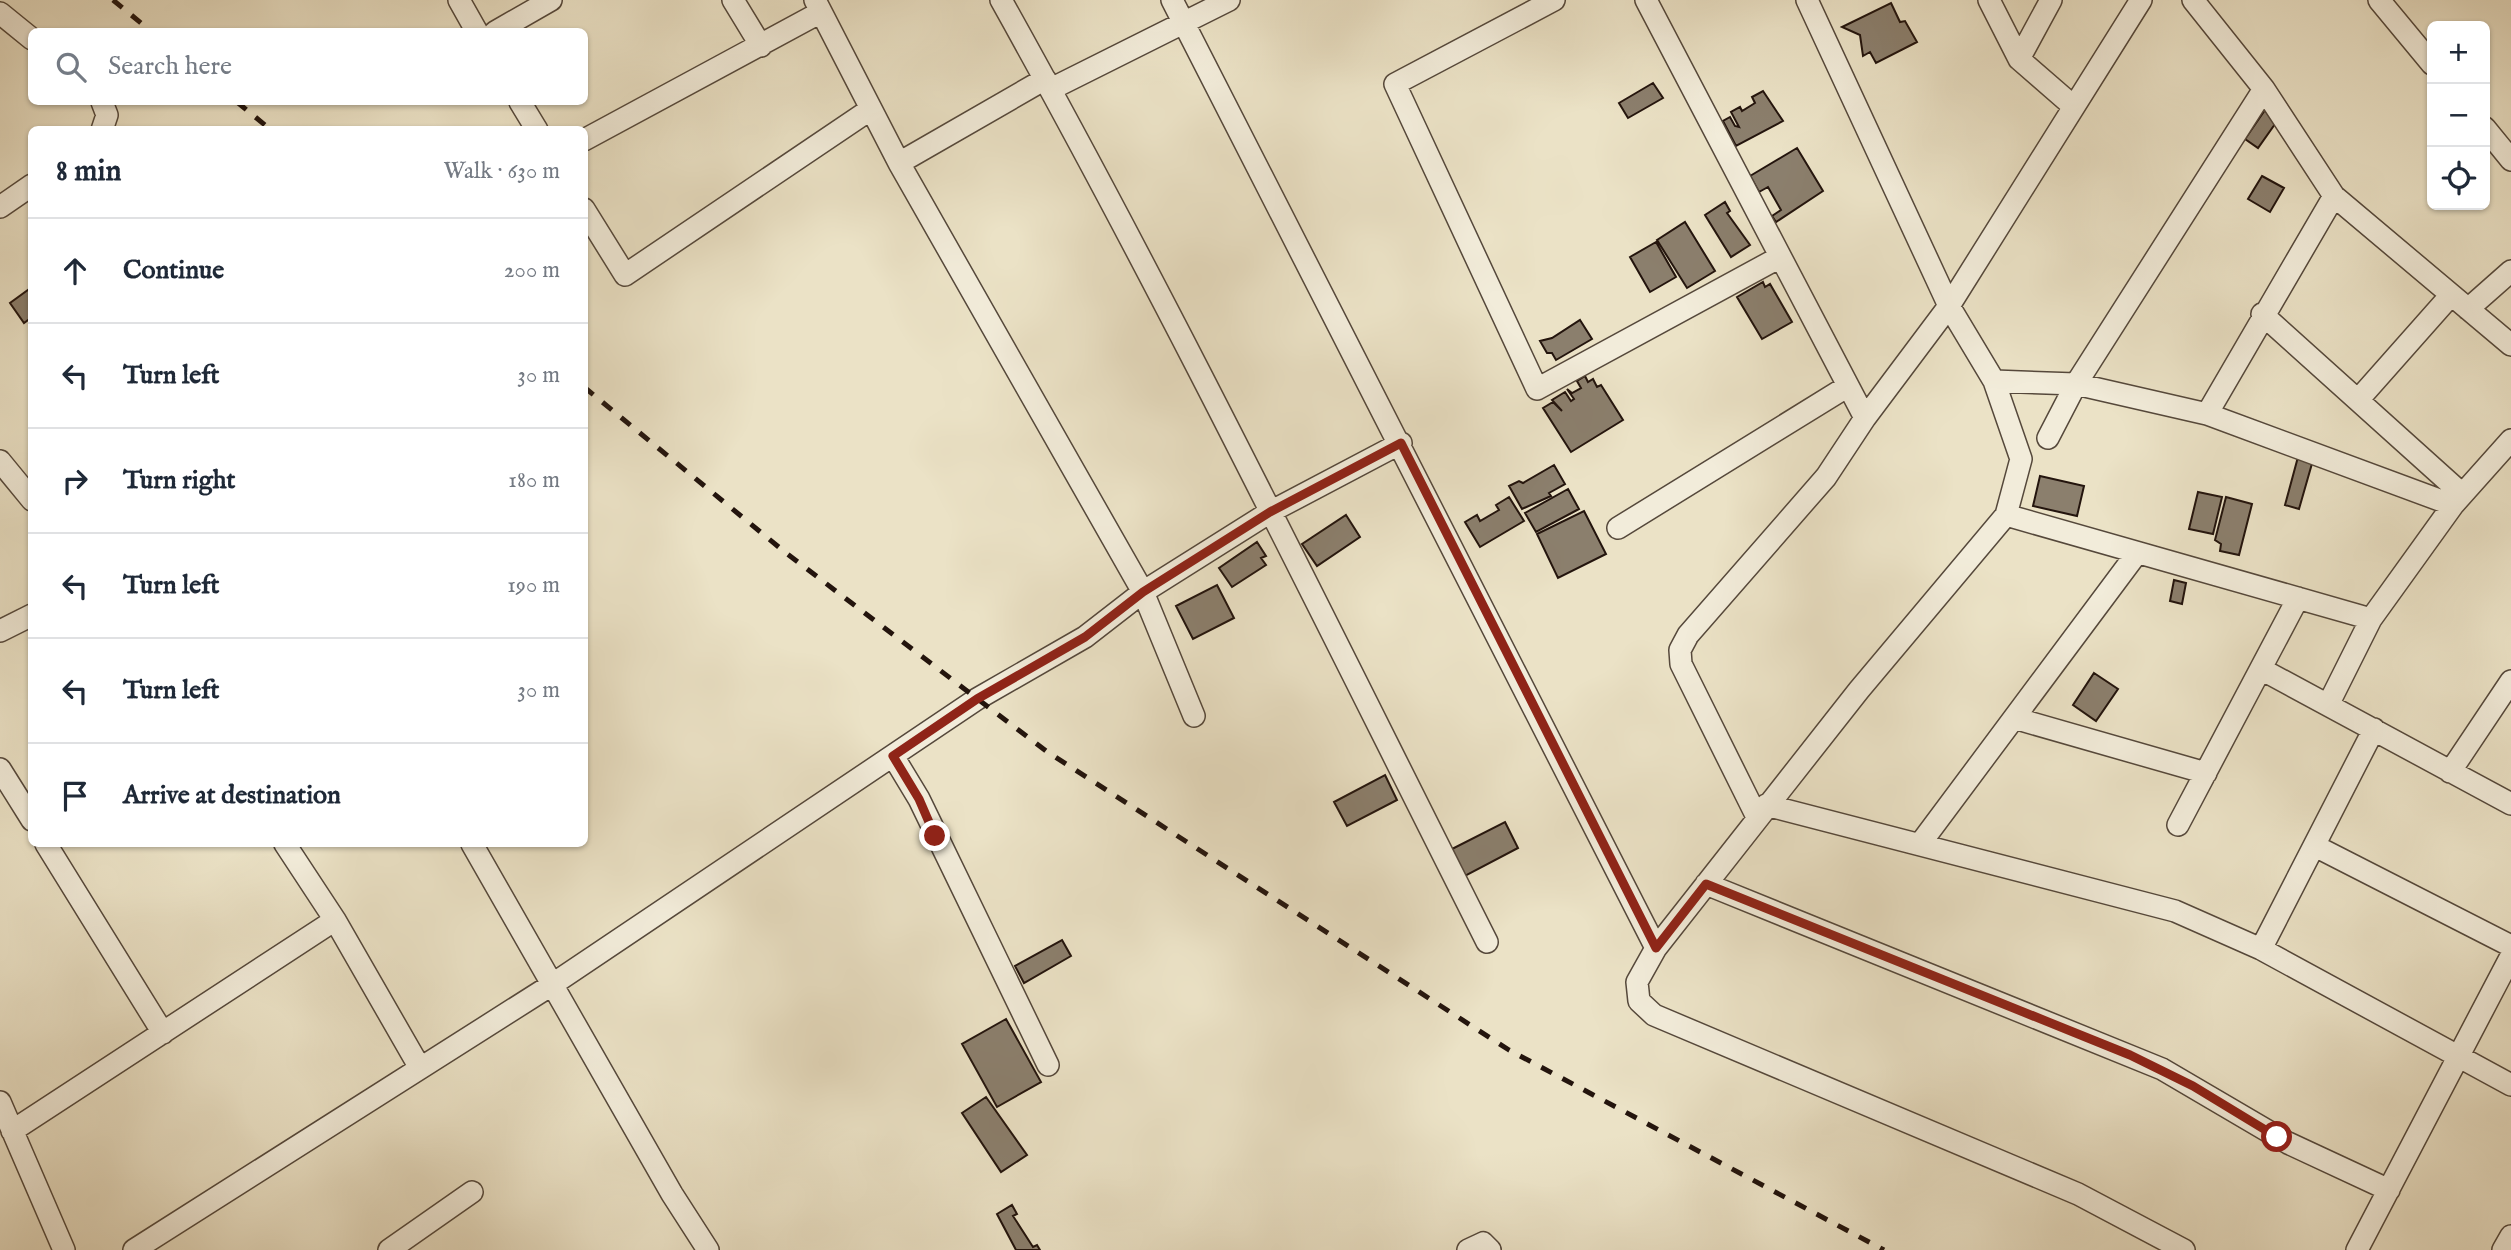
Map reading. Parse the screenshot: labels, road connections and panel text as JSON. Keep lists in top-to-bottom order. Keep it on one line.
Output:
{"page":{"map_buttons":["+","−"],"search":"Search here","heading":["8 min","Walk · 630 m"],"list":[["Continue","200 m"],["Turn left","30 m"],["Turn right","180 m"],["Turn left","190 m"],["Turn left","30 m"],"Arrive at destination"]}}
